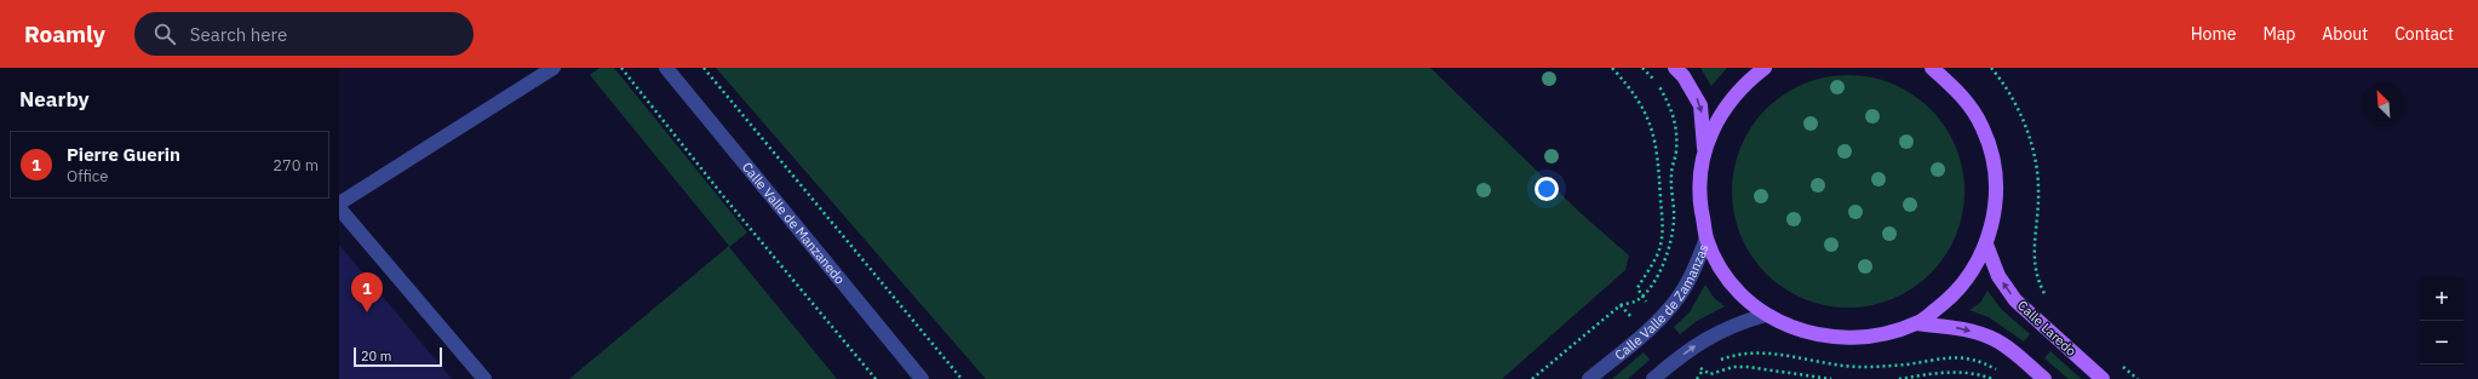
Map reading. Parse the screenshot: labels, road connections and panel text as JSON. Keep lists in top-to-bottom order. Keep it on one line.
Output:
{"streets":{"main road":["Calle Laredo"],"street":["Calle Valle de Manzanedo","Calle Valle de Zamanzas"]},"one_way":["Calle Laredo"],"scale_bar":"20 m","north":"top left","page":{"header":"Roamly","search":"Search here","nav":["Home","Map","About","Contact"],"heading":"Nearby","list":[{"mark":"1","name":"Pierre Guerin","note":"Office","value":"270 m"}],"pins":"1","map_buttons":["+","−"],"scale":"20 m"}}
